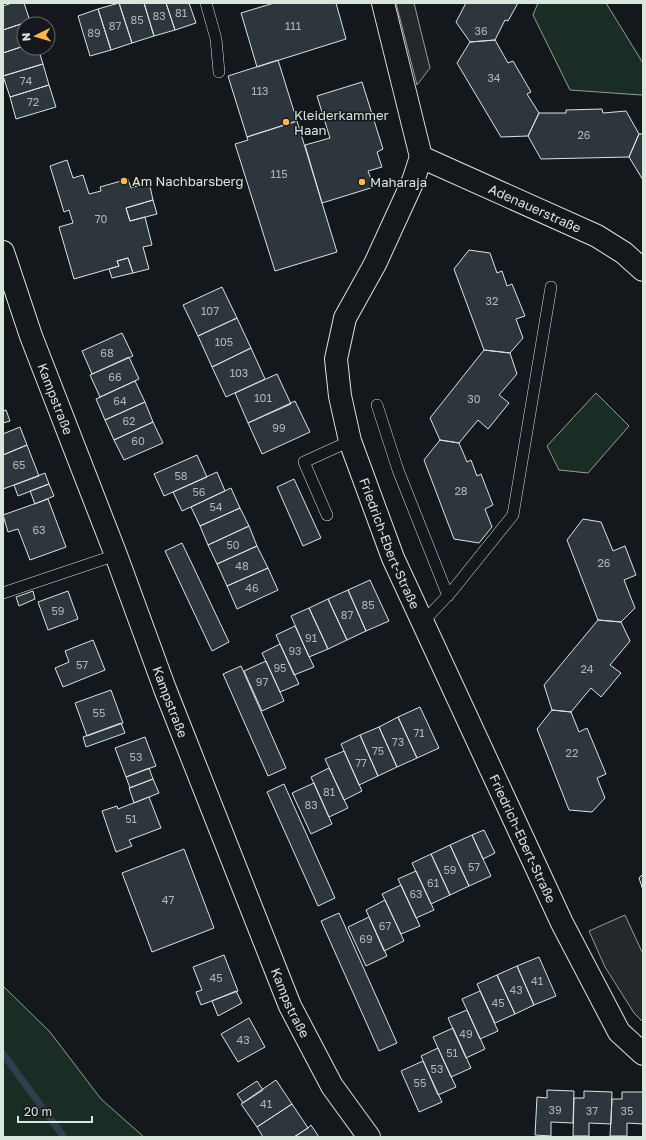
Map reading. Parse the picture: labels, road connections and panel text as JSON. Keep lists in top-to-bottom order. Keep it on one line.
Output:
{"streets":{"street":["Adenauerstraße","Kampstraße","Friedrich-Ebert-Straße"]},"crossings":[["Adenauerstraße","Friedrich-Ebert-Straße"]],"places":["Kleiderkammer Haan","Am Nachbarsberg","Maharaja"],"house_numbers":["81","83","85","87","111","36","89","34","74","113","72","26","115","70","32","107","105","68","103","66","101","30","64","62","99","60","65","58","28","56","54","63","50","26","48","46","85","59","87","91","93","57","95","24","97","55","71","73","75","22","53","77","81","83","51","57","59","61","63","47","67","69","45","41","43","45","49","43","51","53","55","41","39","37","35"],"scale_bar":"20 m","north":"left"}
